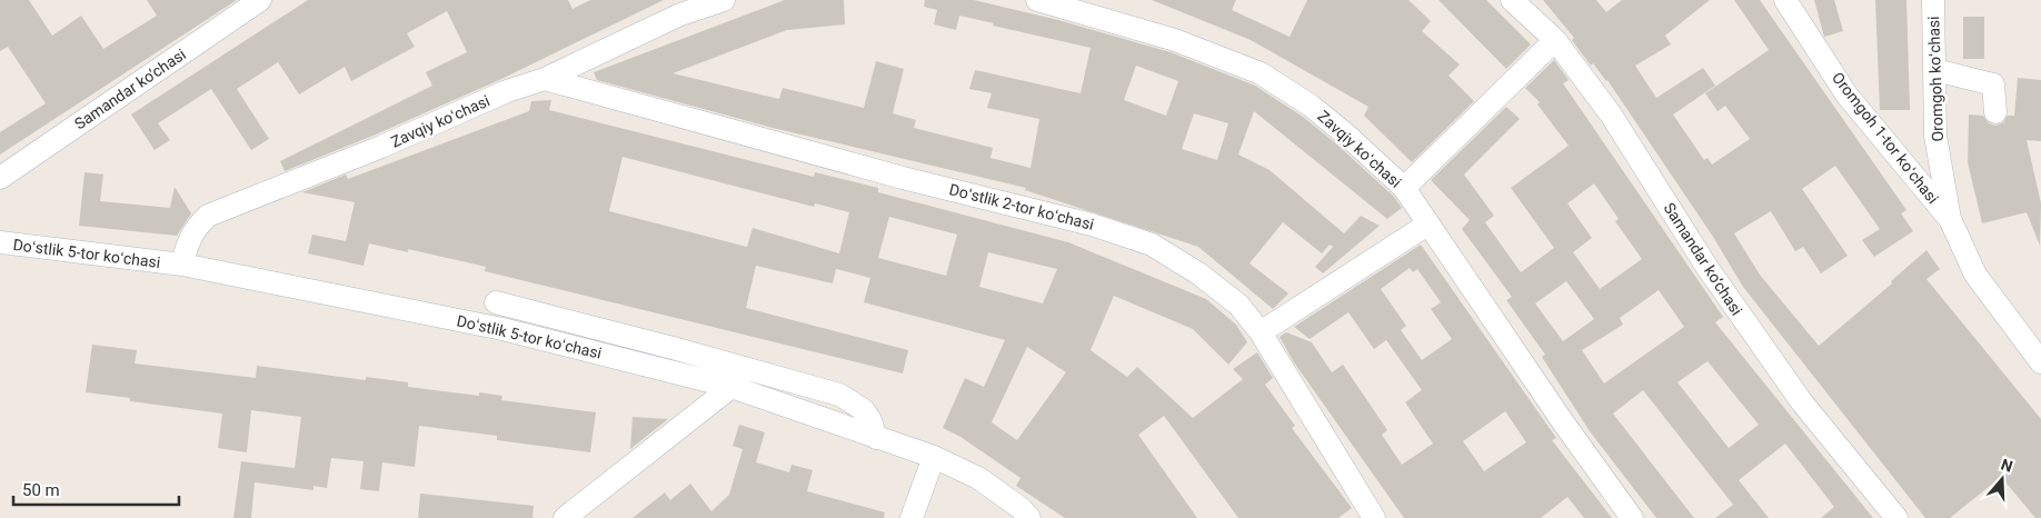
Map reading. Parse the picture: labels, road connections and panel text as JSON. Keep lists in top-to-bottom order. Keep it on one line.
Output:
{"streets":{"street":["Oromgoh koʻchasi","Samandar ko‘chasi","Zavqiy koʻchasi","Oromgoh 1-tor koʻchasi","Doʻstlik 2-tor koʻchasi","Doʻstlik 5-tor koʻchasi"]},"crossings":[["Oromgoh koʻchasi","Oromgoh 1-tor koʻchasi"],["Zavqiy koʻchasi","Doʻstlik 2-tor koʻchasi"],["Zavqiy koʻchasi","Doʻstlik 5-tor koʻchasi"]],"scale_bar":"50 m","north":"top"}
